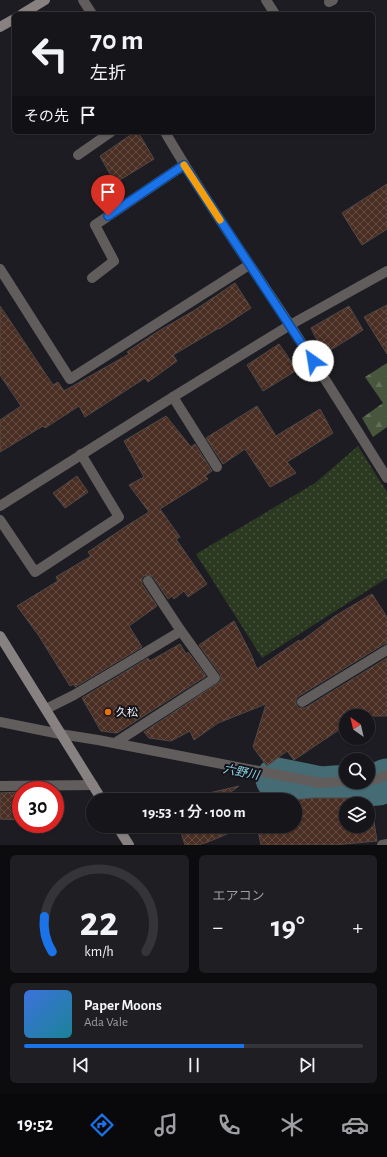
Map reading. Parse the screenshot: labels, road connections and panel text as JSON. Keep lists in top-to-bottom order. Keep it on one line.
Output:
{"water":["六野川"],"places":["久松"],"north":"top left","page":{"turn":["70 m","左折"],"then":"その先","limit":"30","trip":"19:53 · 1 分 · 100 m","tile":"エアコン","heat":["−","19°","+"],"song":["Paper Moons","Ada Vale"],"tabs":"19:52","gauge":["22","km/h"]}}
